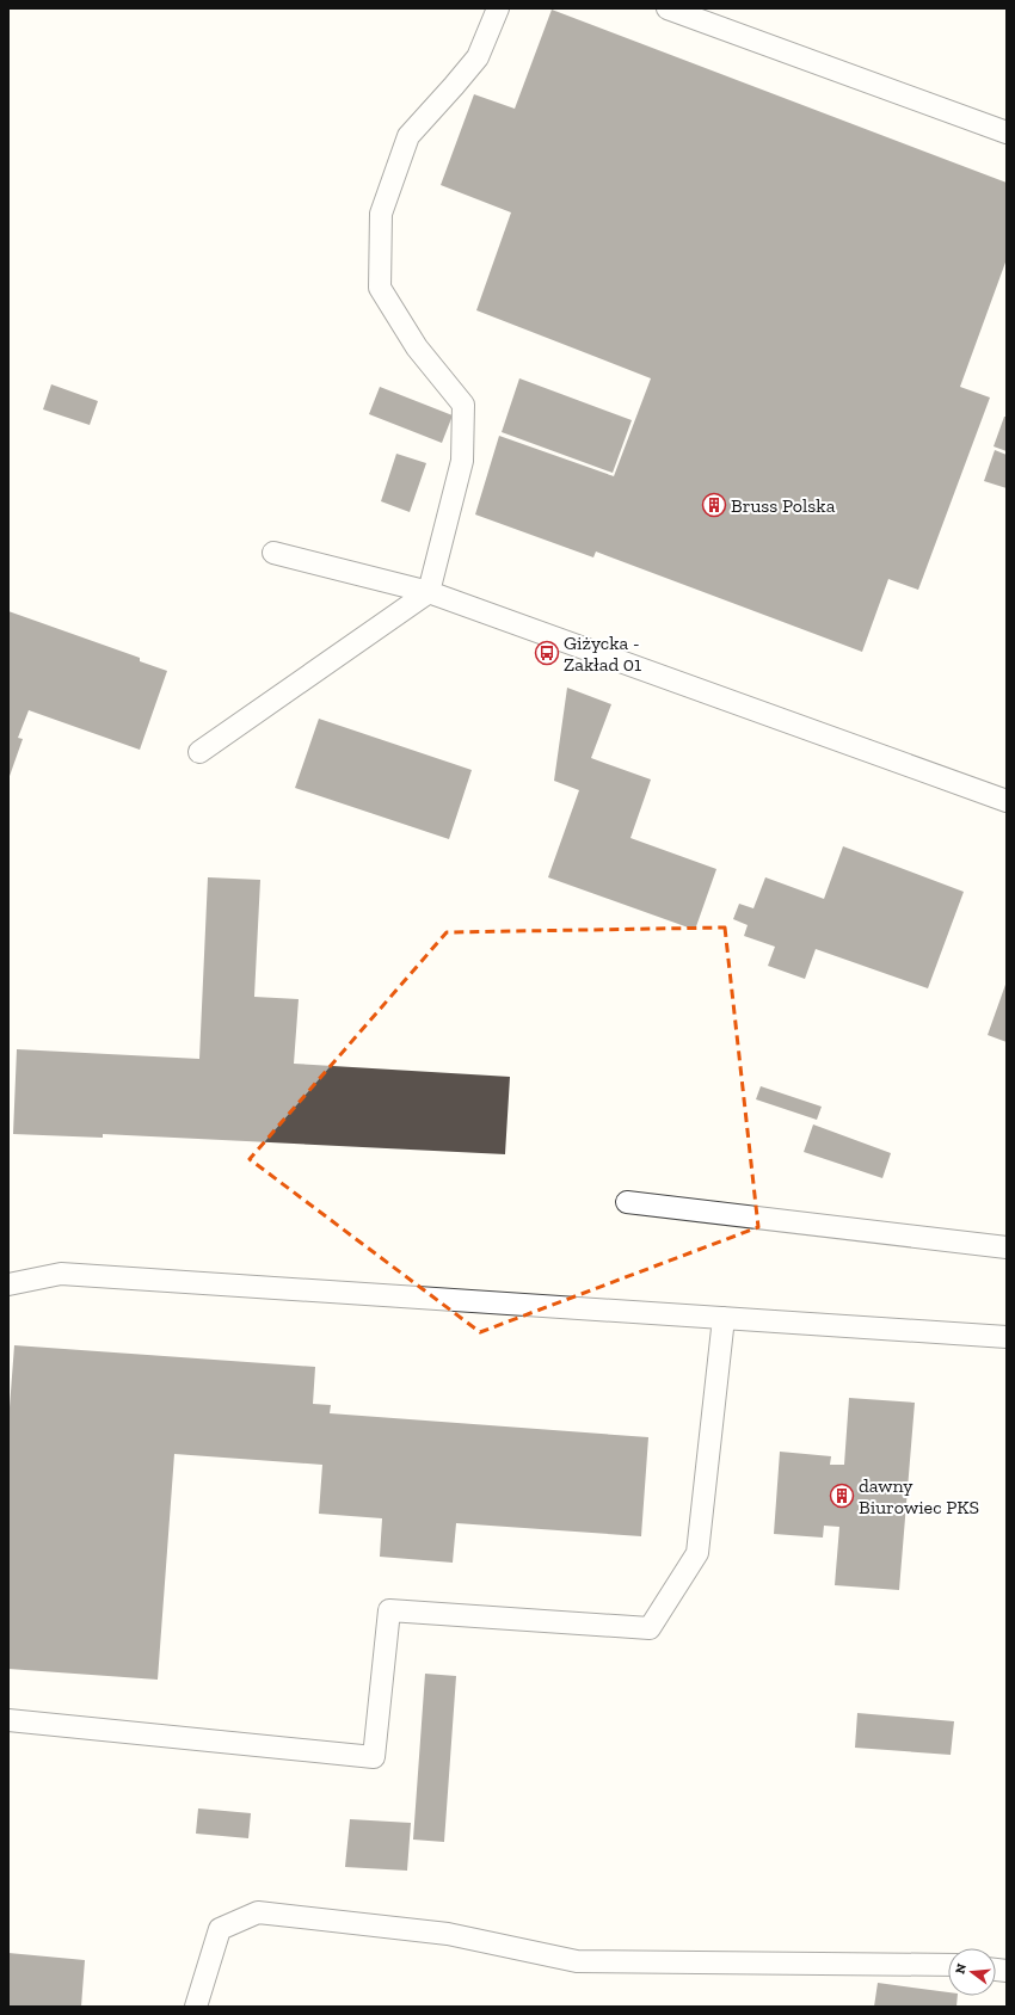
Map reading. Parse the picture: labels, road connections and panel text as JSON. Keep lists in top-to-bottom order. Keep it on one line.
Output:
{"places":{"building":["Bruss Polska","dawny Biurowiec PKS"],"bus stop":["Giżycka - Zakład 01"]},"north":"left"}
